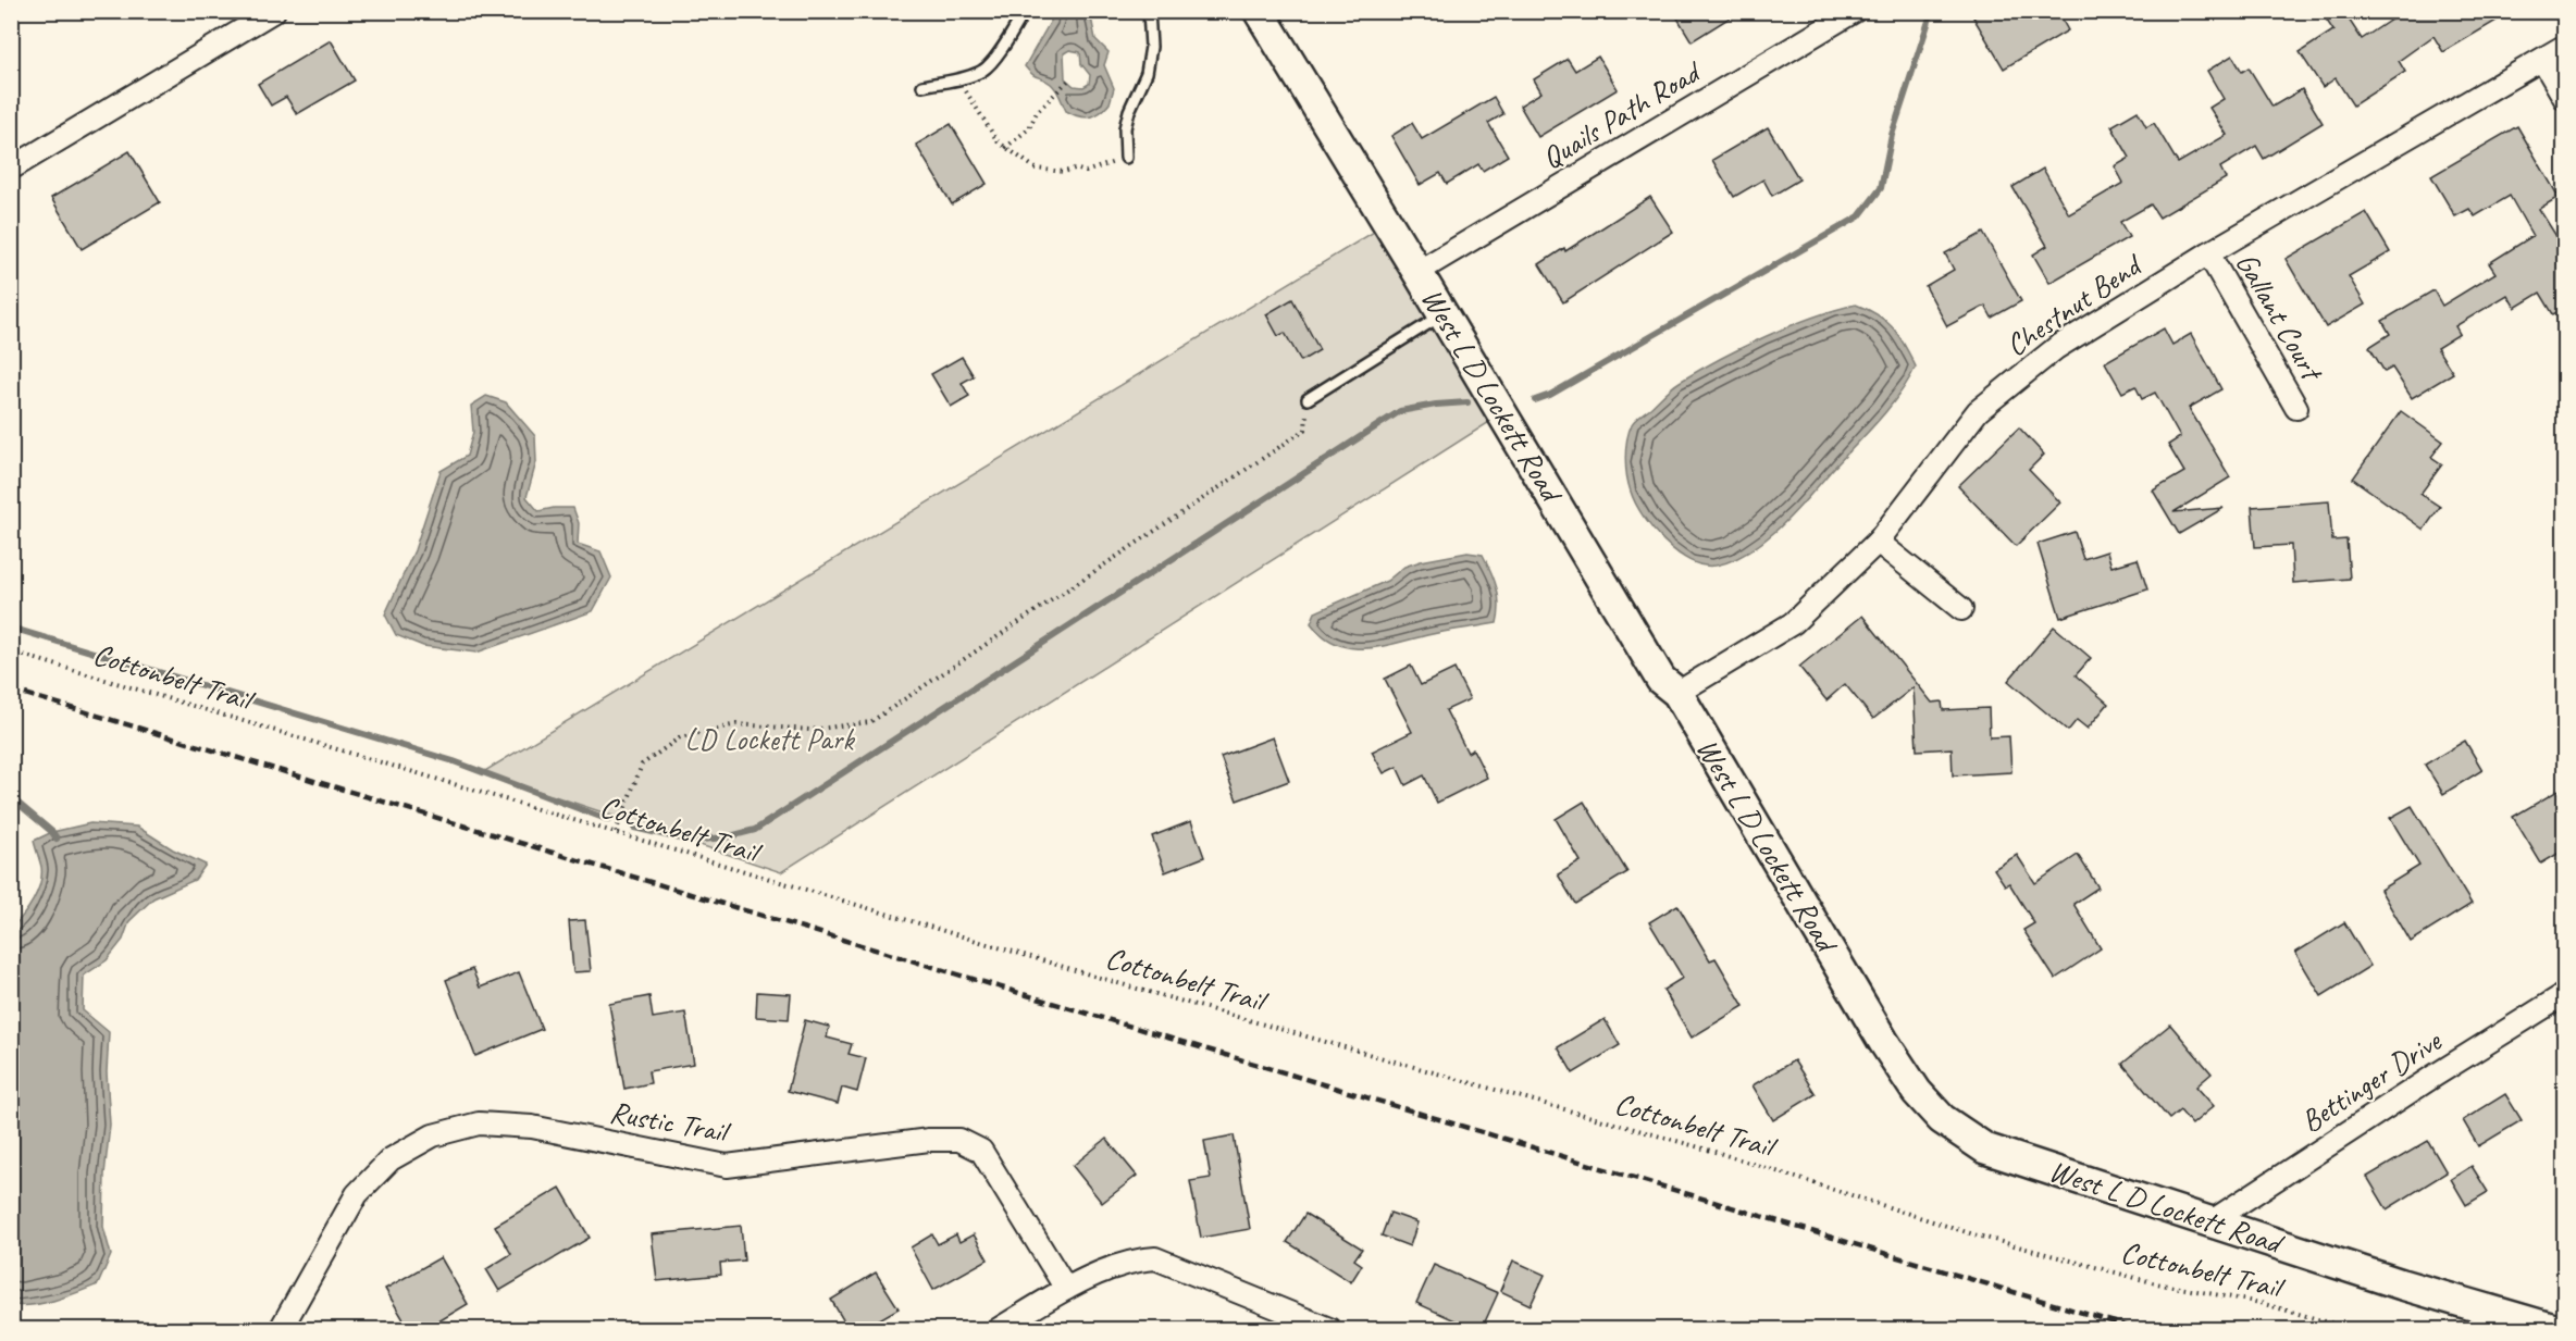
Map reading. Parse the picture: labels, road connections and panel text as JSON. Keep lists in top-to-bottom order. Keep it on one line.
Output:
{"streets":{"main road":["West L D Lockett Road"],"street":["Quails Path Road","Chestnut Bend","Gallant Court","Bettinger Drive","Rustic Trail"],"path":["Cottonbelt Trail"]},"crossings":[["Quails Path Road","West L D Lockett Road"],["Chestnut Bend","Gallant Court"],["Chestnut Bend","West L D Lockett Road"],["West L D Lockett Road","Bettinger Drive"]],"parks":["LD Lockett Park"]}
